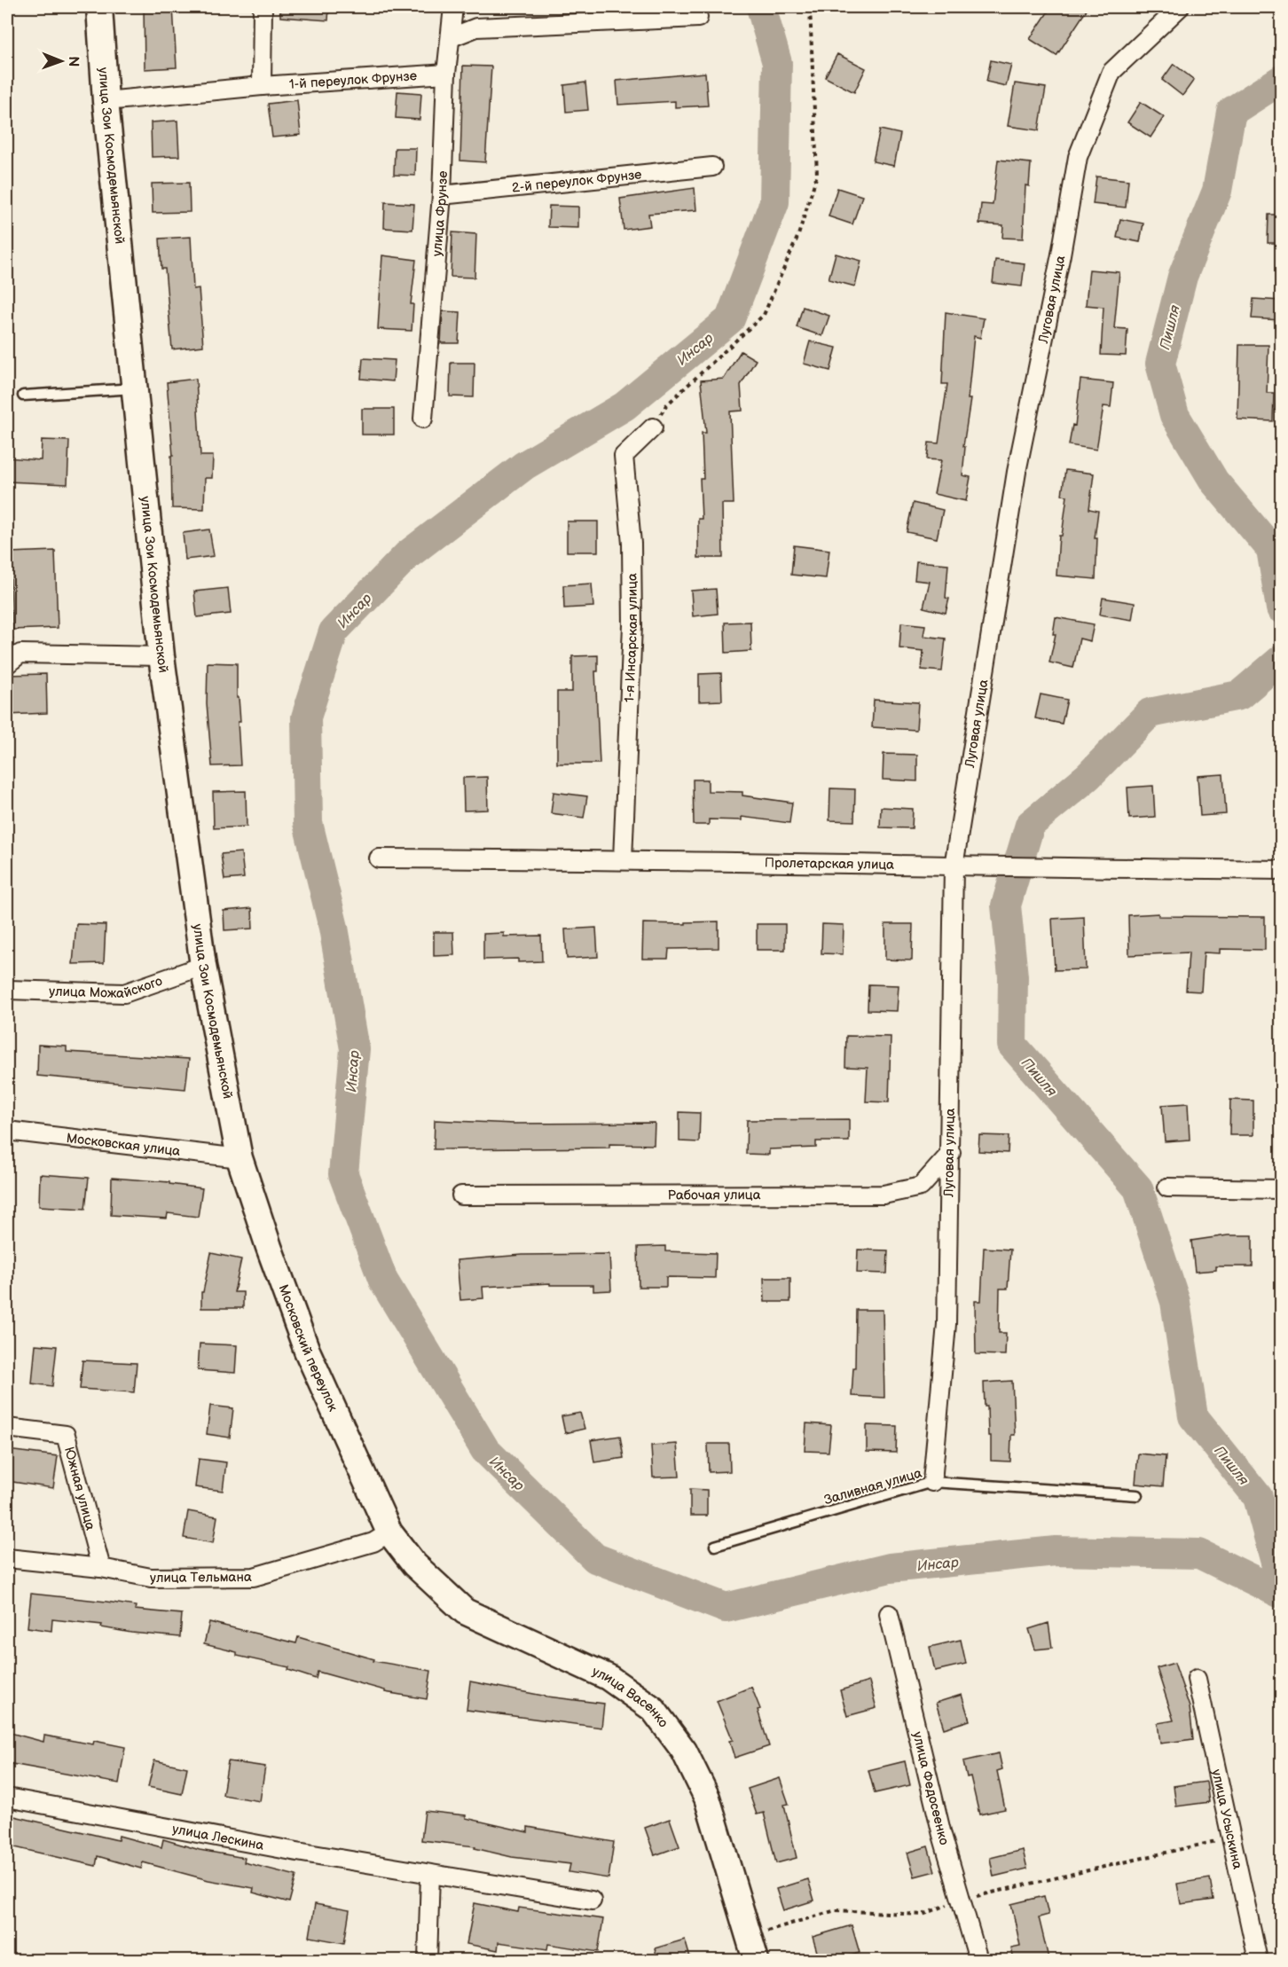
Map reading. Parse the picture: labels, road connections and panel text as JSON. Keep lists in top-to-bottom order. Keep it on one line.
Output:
{"streets":{"street":["1-й переулок Фрунзе","улица Зои Космодемьянской","2-й переулок Фрунзе","улица Фрунзе","Луговая улица","1-я Инсарская улица","Пролетарская улица","улица Можайского","Московская улица","Рабочая улица","Московский переулок","Южная улица","улица Тельмана","улица Васенко","улица Федосеенко","улица Усыскина","улица Лескина"],"lane":["Заливная улица"]},"crossings":[["1-й переулок Фрунзе","улица Зои Космодемьянской"],["1-й переулок Фрунзе","улица Фрунзе"],["улица Зои Космодемьянской","улица Можайского"],["улица Зои Космодемьянской","Московская улица"],["улица Зои Космодемьянской","Московский переулок"],["2-й переулок Фрунзе","улица Фрунзе"],["Луговая улица","Пролетарская улица"],["Луговая улица","Рабочая улица"],["Луговая улица","Заливная улица"],["1-я Инсарская улица","Пролетарская улица"],["Московская улица","Московский переулок"],["Московский переулок","улица Тельмана"],["Московский переулок","улица Васенко"],["Южная улица","улица Тельмана"],["улица Тельмана","улица Васенко"]],"water":["Пишля","Инсар"],"north":"right"}
